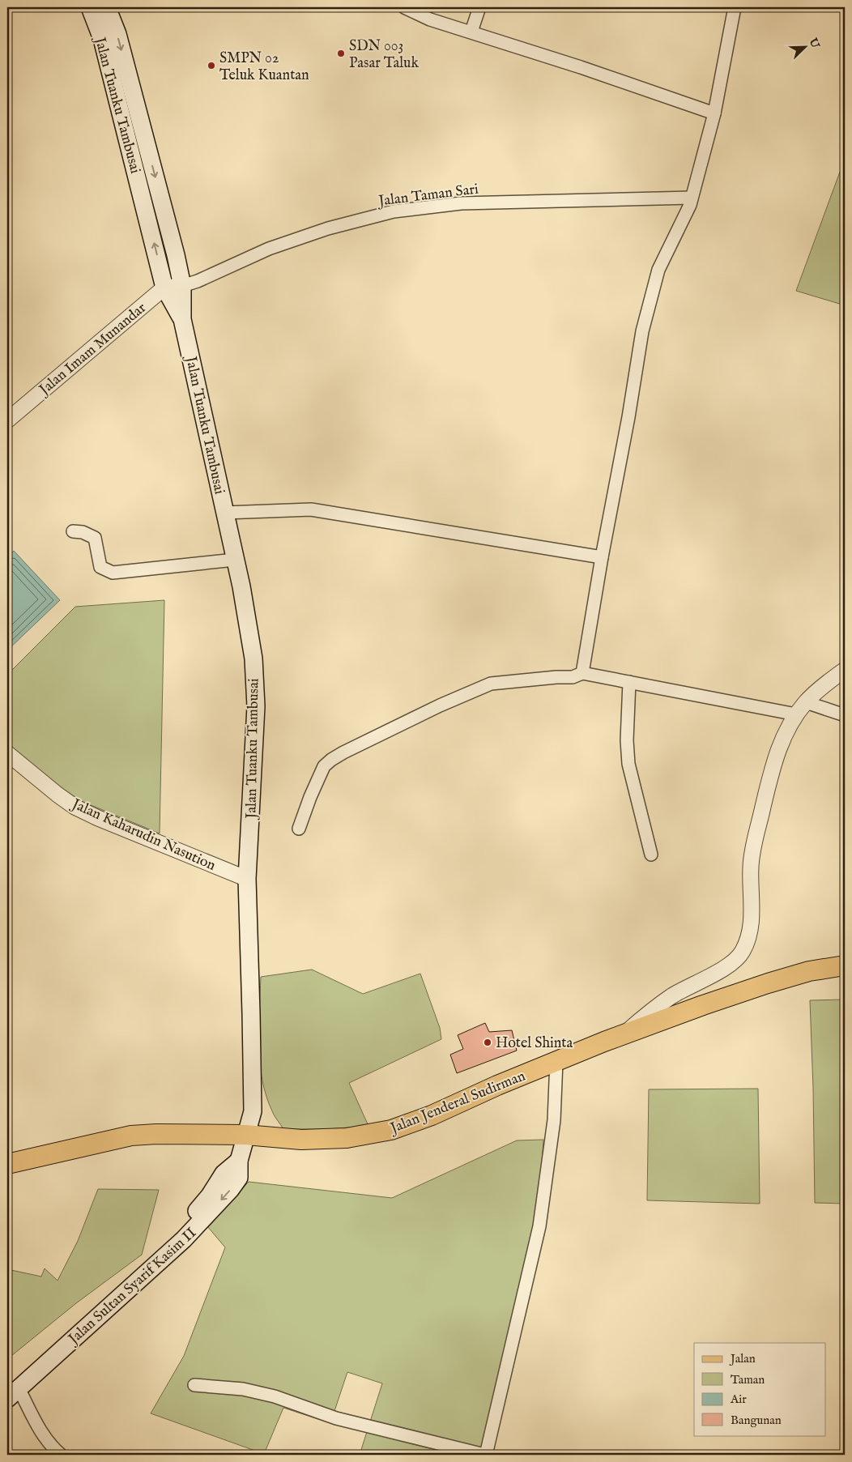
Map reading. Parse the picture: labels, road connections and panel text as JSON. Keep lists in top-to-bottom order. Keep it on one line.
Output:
{"streets":{"main road":["Jalan Tuanku Tambusai","Jalan Jenderal Sudirman","Jalan Sultan Syarif Kasim II"],"street":["Jalan Taman Sari","Jalan Imam Munandar","Jalan Kaharudin Nasution"]},"crossings":[["Jalan Tuanku Tambusai","Jalan Taman Sari"],["Jalan Tuanku Tambusai","Jalan Imam Munandar"],["Jalan Tuanku Tambusai","Jalan Kaharudin Nasution"],["Jalan Tuanku Tambusai","Jalan Jenderal Sudirman"],["Jalan Tuanku Tambusai","Jalan Sultan Syarif Kasim II"],["Jalan Jenderal Sudirman","Jalan Sultan Syarif Kasim II"]],"places":["SDN 003 Pasar Taluk","SMPN 02 Teluk Kuantan","Hotel Shinta"],"legend":["Jalan","Taman","Air","Bangunan"],"north":"top right"}
